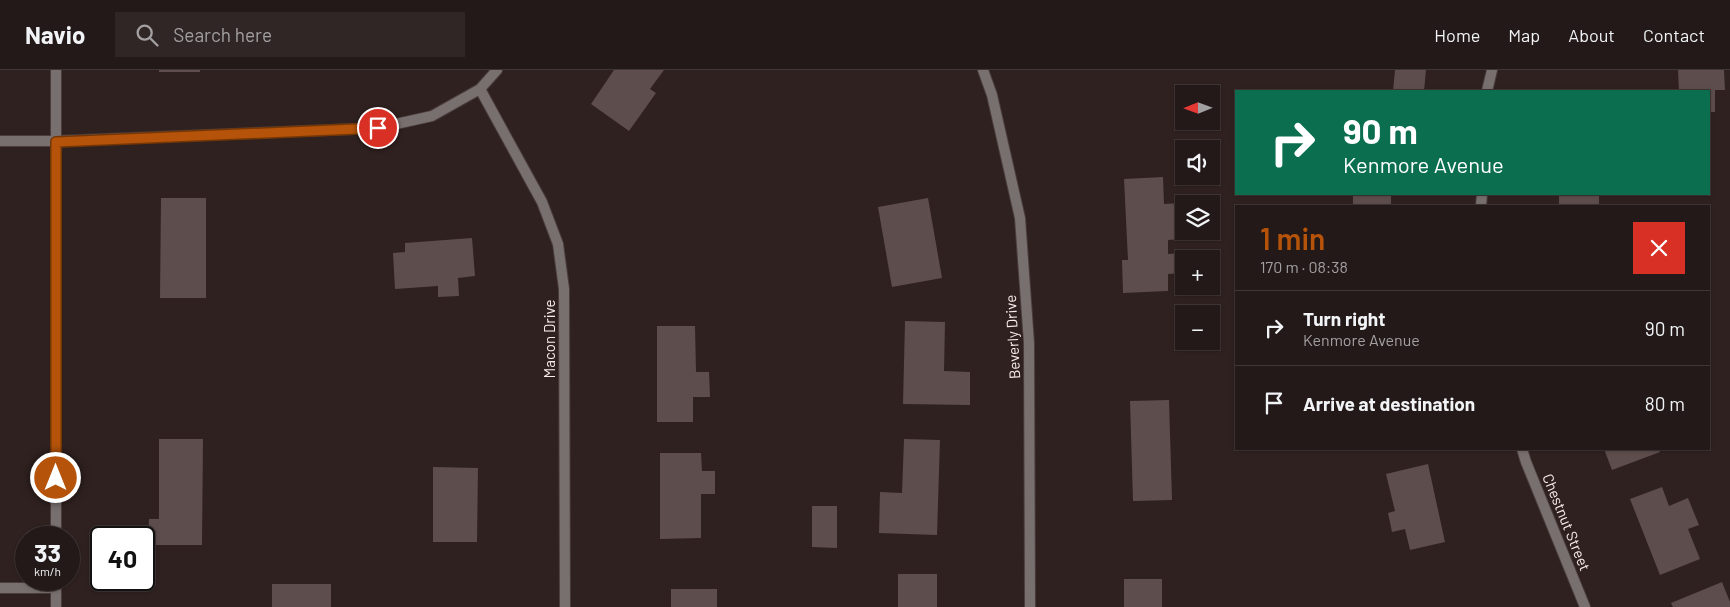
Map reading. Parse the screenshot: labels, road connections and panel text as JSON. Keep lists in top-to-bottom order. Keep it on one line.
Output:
{"streets":{"street":["Beverly Drive","Macon Drive","Chestnut Street"]},"north":"left","page":{"header":"Navio","search":"Search here","nav":["Home","Map","About","Contact"],"map_buttons":["+","−"],"turn":["90 m","Kenmore Avenue"],"heading":["1 min","170 m · 08:38"],"list":[{"name":"Turn right","note":"Kenmore Avenue","value":"90 m"},{"name":"Arrive at destination","value":"80 m"}],"speed":"33 km/h","limit":"40"}}
